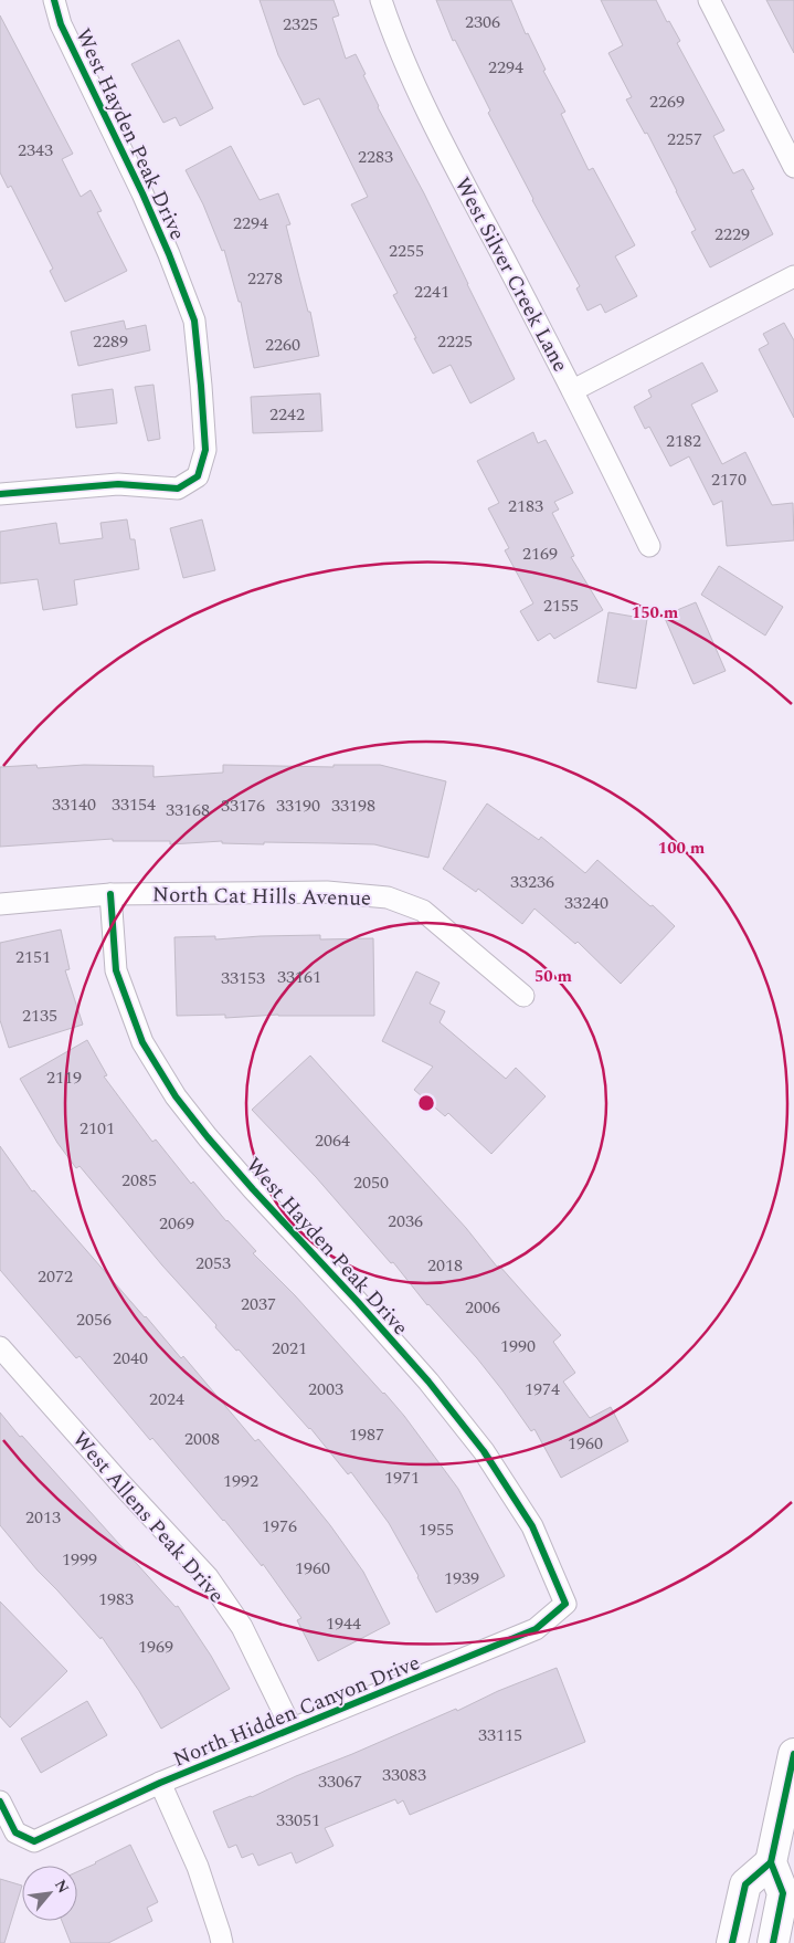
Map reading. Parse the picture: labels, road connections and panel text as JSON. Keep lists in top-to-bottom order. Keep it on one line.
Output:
{"streets":{"street":["West Hayden Peak Drive","West Silver Creek Lane","North Cat Hills Avenue","West Allens Peak Drive","North Hidden Canyon Drive"]},"crossings":[["West Hayden Peak Drive","North Cat Hills Avenue"],["West Hayden Peak Drive","North Hidden Canyon Drive"],["West Allens Peak Drive","North Hidden Canyon Drive"]],"house_numbers":["2306","2325","2294","2269","2257","2343","2283","2294","2229","2255","2278","2241","2289","2225","2260","2242","2182","2170","2183","2169","2155","33140","33154","33176","33190","33198","33168","33236","33240","2151","33161","33153","2135","2119","2101","2064","2085","2050","2036","2069","2053","2018","2072","2037","2006","2056","1990","2021","2040","2003","1974","2024","1987","2008","1960","1971","1992","2013","1976","1955","1999","1960","1939","1983","1944","1969","33115","33083","33067","33051"],"north":"top right","rings":["150 m","100 m","50 m"]}
